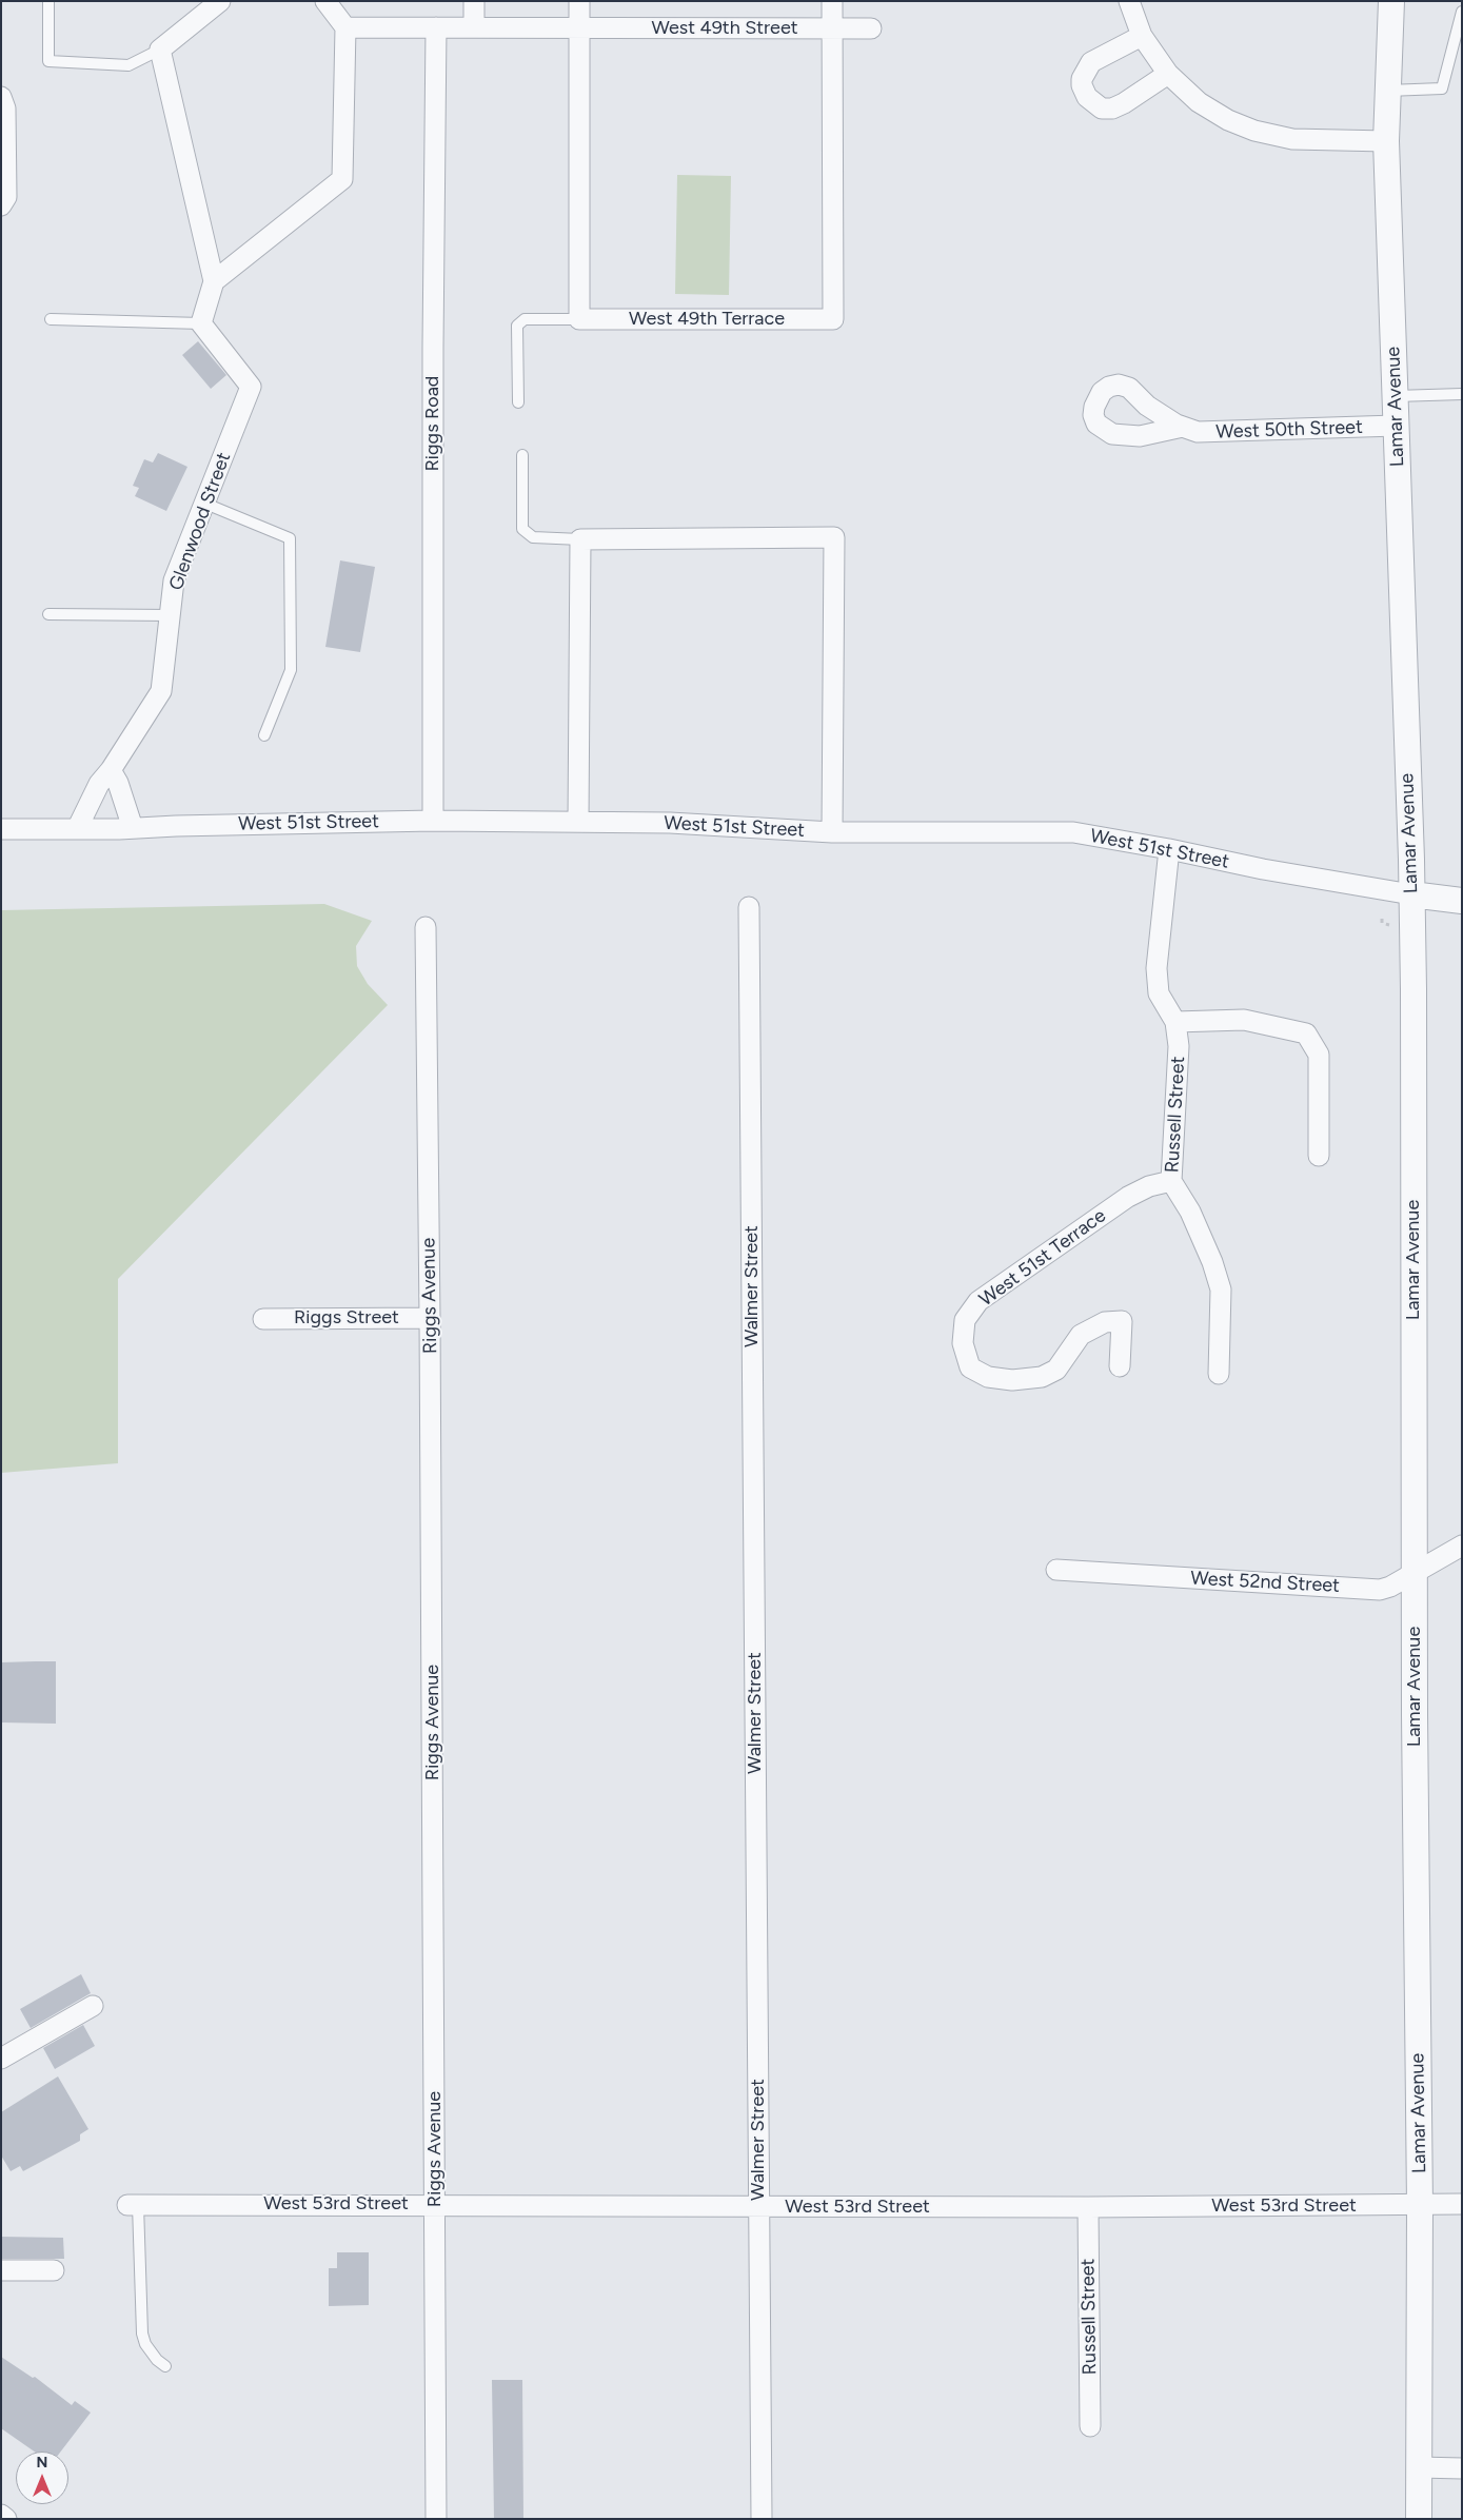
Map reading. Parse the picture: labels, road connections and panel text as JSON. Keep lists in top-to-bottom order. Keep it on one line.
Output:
{"streets":{"street":["West 49th Street","West 49th Terrace","Lamar Avenue","Riggs Road","West 50th Street","Glenwood Street","West 51st Street","Russell Street","West 51st Terrace","Walmer Street","Riggs Avenue","Riggs Street","West 52nd Street","West 53rd Street"]},"crossings":[["West 49th Street","West 49th Terrace"],["West 49th Street","Riggs Road"],["Lamar Avenue","West 50th Street"],["Lamar Avenue","West 51st Street"],["Lamar Avenue","West 52nd Street"],["Lamar Avenue","West 53rd Street"],["Riggs Road","West 51st Street"],["Glenwood Street","West 51st Street"],["West 51st Street","Russell Street"],["Russell Street","West 51st Terrace"],["Russell Street","West 53rd Street"],["Walmer Street","West 53rd Street"],["Riggs Avenue","Riggs Street"],["Riggs Avenue","West 53rd Street"]],"north":"top"}
